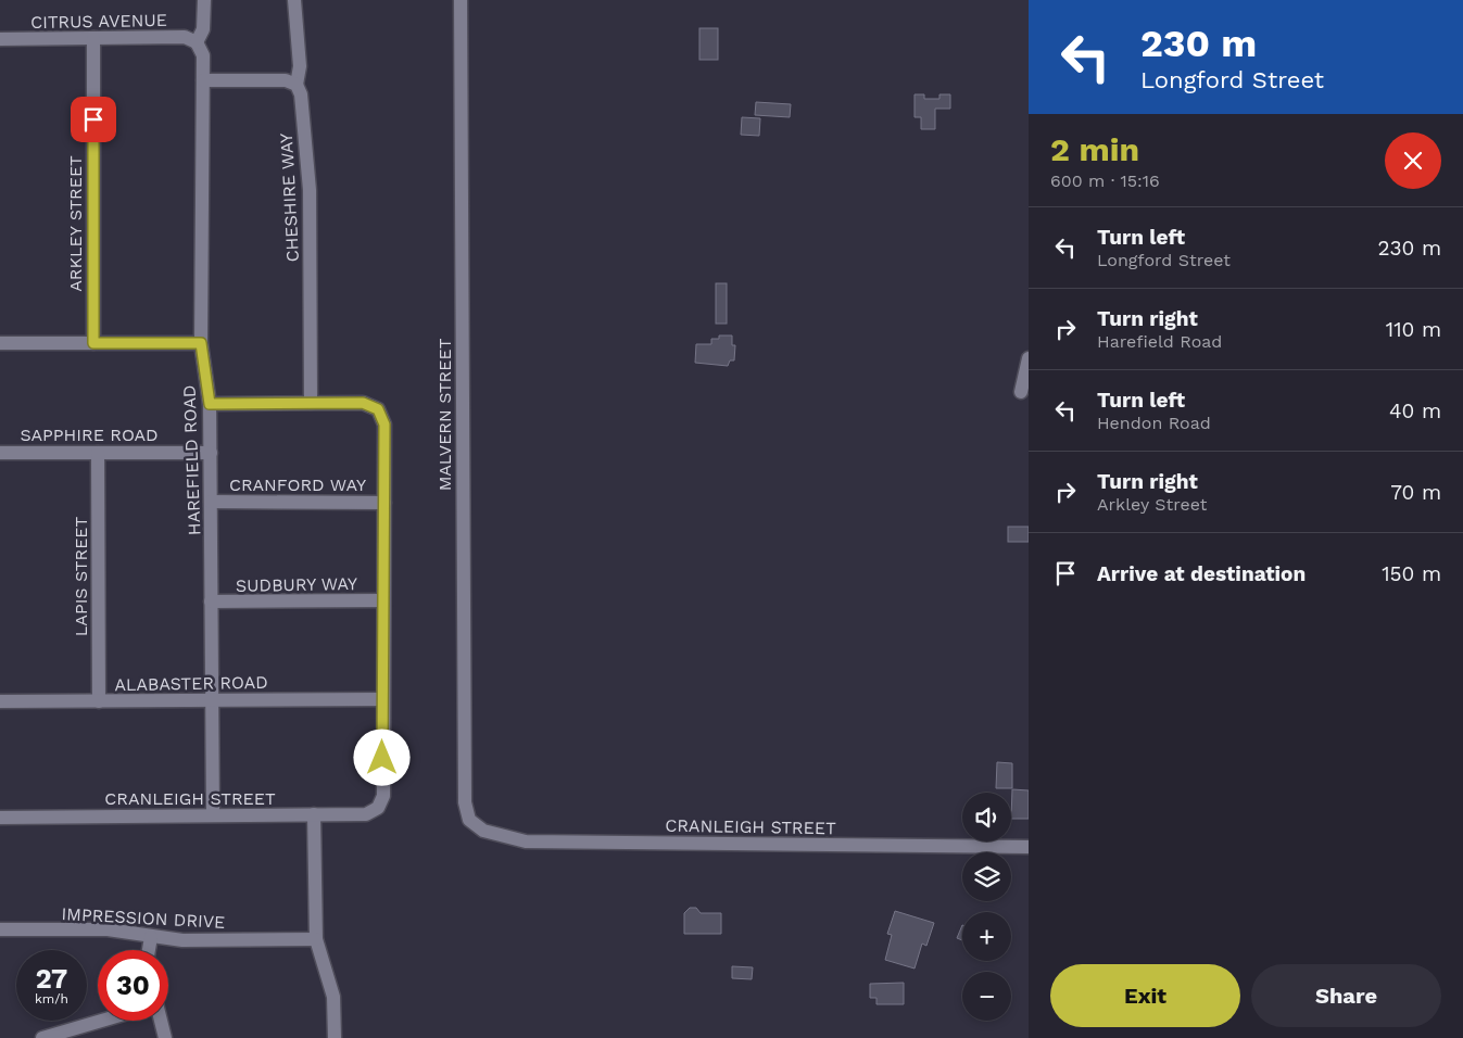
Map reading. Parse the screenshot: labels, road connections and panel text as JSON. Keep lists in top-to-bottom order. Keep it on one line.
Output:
{"streets":{"street":["CITRUS AVENUE","CHESHIRE WAY","ARKLEY STREET","MALVERN STREET","SAPPHIRE ROAD","HAREFIELD ROAD","CRANFORD WAY","LAPIS STREET","SUDBURY WAY","ALABASTER ROAD","CRANLEIGH STREET","IMPRESSION DRIVE"]},"crossings":[["CITRUS AVENUE","ARKLEY STREET"],["CITRUS AVENUE","HAREFIELD ROAD"],["MALVERN STREET","CRANLEIGH STREET"],["SAPPHIRE ROAD","HAREFIELD ROAD"],["SAPPHIRE ROAD","LAPIS STREET"],["HAREFIELD ROAD","CRANFORD WAY"],["HAREFIELD ROAD","SUDBURY WAY"],["HAREFIELD ROAD","ALABASTER ROAD"],["HAREFIELD ROAD","CRANLEIGH STREET"],["LAPIS STREET","ALABASTER ROAD"],["ALABASTER ROAD","CRANLEIGH STREET"]],"page":{"turn":["230 m","Longford Street"],"heading":["2 min","600 m · 15:16"],"list":[{"name":"Turn left","note":"Longford Street","value":"230 m"},{"name":"Turn right","note":"Harefield Road","value":"110 m"},{"name":"Turn left","note":"Hendon Road","value":"40 m"},{"name":"Turn right","note":"Arkley Street","value":"70 m"},{"name":"Arrive at destination","value":"150 m"}],"map_buttons":["+","−"],"speed":"27 km/h","limit":"30","buttons":["Exit","Share"]}}
